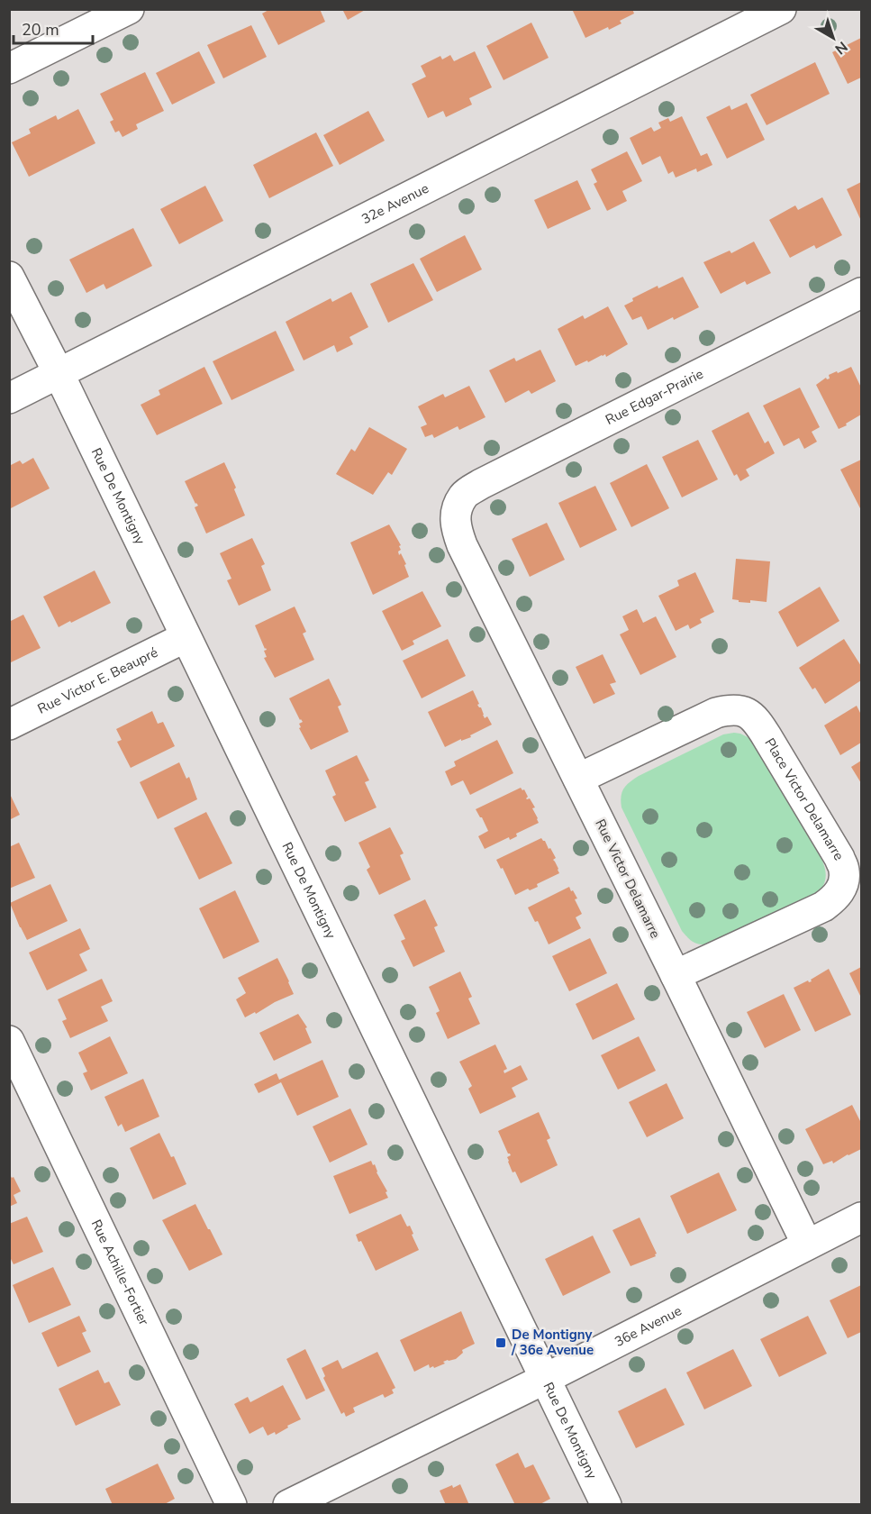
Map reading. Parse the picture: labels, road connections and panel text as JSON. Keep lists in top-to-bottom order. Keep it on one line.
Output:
{"streets":{"street":["32e Avenue","Rue Edgar-Prairie","Rue De Montigny","Rue Victor E. Beaupré","Place Victor Delamarre","Rue Victor Delamarre","Rue Achille-Fortier","36e Avenue"]},"crossings":[["32e Avenue","Rue De Montigny"],["Rue Edgar-Prairie","Rue Victor Delamarre"],["Rue De Montigny","Rue Victor E. Beaupré"],["Rue De Montigny","36e Avenue"],["Place Victor Delamarre","Rue Victor Delamarre"],["Rue Victor Delamarre","36e Avenue"]],"places":{"transit":["De Montigny / 36e Avenue"]},"scale_bar":"20 m","north":"bottom right"}
